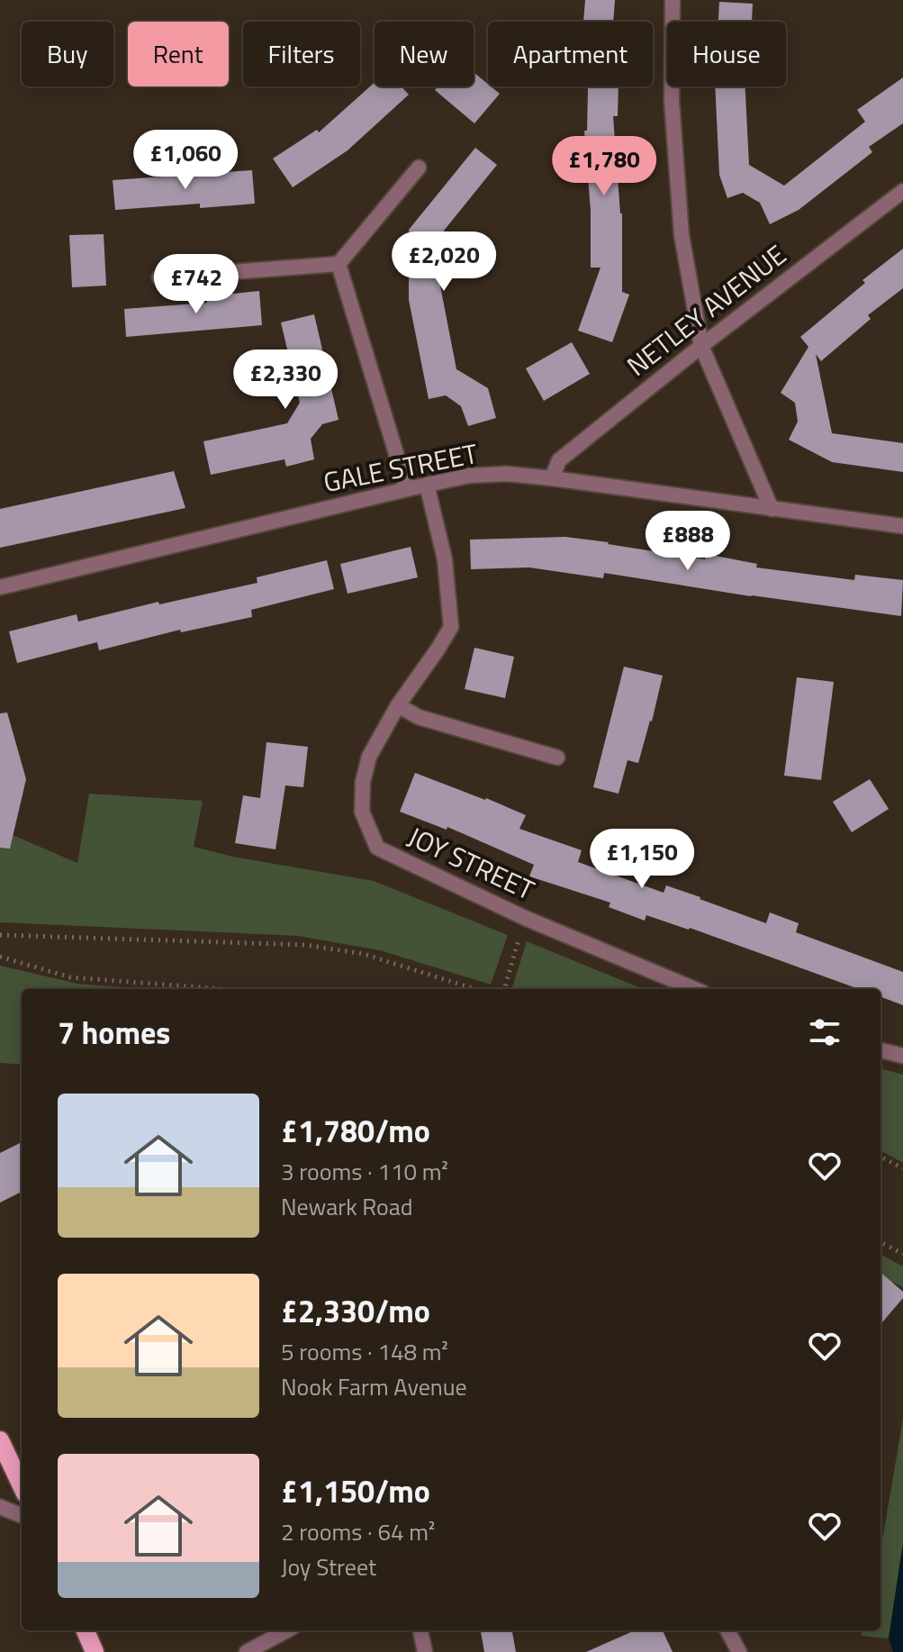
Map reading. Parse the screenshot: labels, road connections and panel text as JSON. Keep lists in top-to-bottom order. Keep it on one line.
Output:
{"streets":{"street":["NETLEY AVENUE","GALE STREET","JOY STREET"]},"crossings":[["NETLEY AVENUE","GALE STREET"]],"page":{"chip":["Buy","Rent","Filters","New","Apartment","House"],"price":["£1,060","£1,780","£2,020","£742","£2,330","£888","£1,150"],"heading":"7 homes","list":[{"name":"£1,780/mo","note":"3 rooms · 110 m² · Newark Road"},{"name":"£2,330/mo","note":"5 rooms · 148 m² · Nook Farm Avenue"},{"name":"£1,150/mo","note":"2 rooms · 64 m² · Joy Street"}]}}
